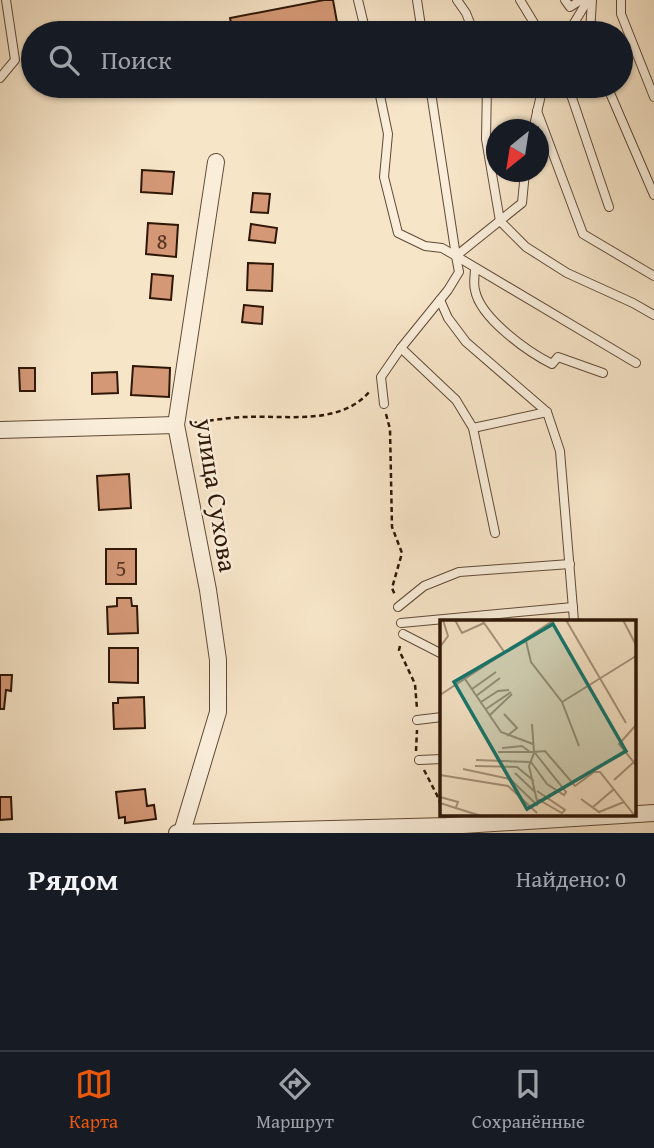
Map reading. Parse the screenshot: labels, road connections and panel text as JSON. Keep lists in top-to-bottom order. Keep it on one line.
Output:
{"streets":{"street":["улица Сухова"]},"house_numbers":["8","5"],"north":"bottom left","page":{"search":"Поиск","heading":["Рядом","Найдено: 0"],"nav":["Карта","Маршрут","Сохранённые"]}}
